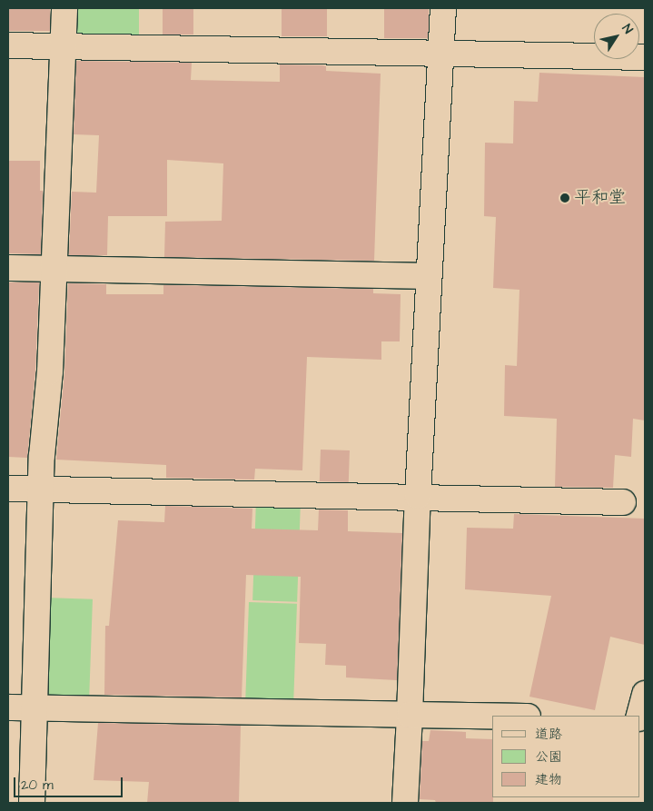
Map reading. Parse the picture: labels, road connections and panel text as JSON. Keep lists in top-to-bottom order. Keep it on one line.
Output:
{"places":["平和堂"],"legend":["道路","公園","建物"],"scale_bar":"20 m","north":"top right"}
